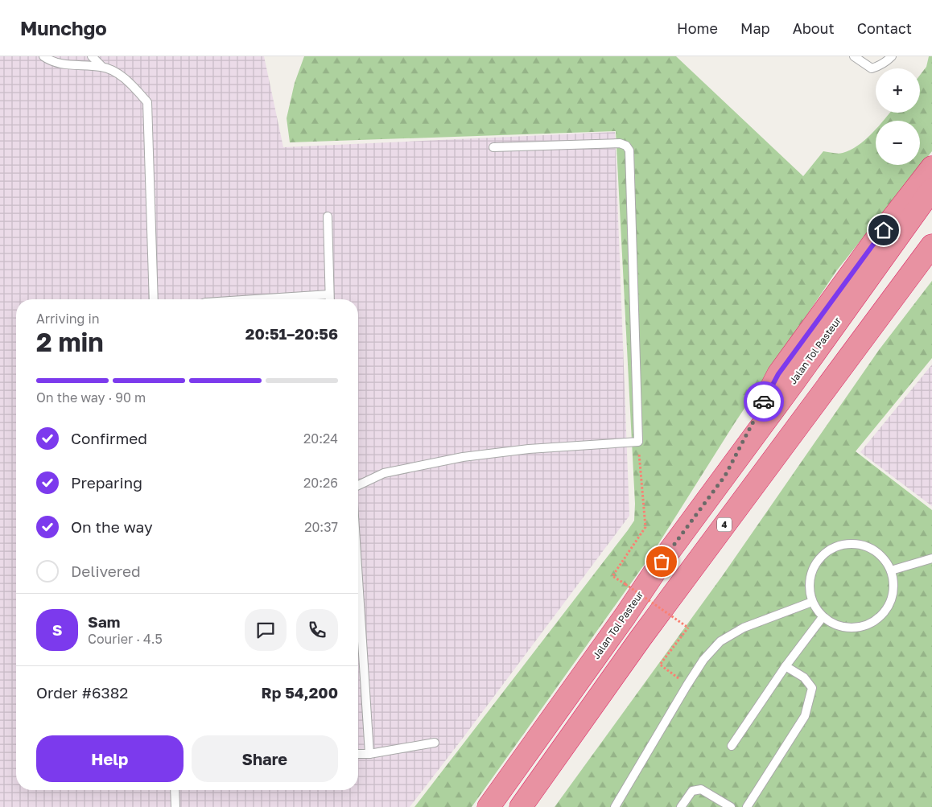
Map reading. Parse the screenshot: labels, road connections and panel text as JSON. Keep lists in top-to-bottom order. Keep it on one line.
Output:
{"streets":{"highway":["Jalan Tol Pasteur","4"]},"page":{"header":"Munchgo","nav":["Home","Map","About","Contact"],"map_buttons":["+","−"],"heading":["2 min","Arriving in","20:51–20:56"],"panel":["Sam","Courier · 4.5","Order #6382","Rp 54,200"],"bar":"On the way · 90 m","list":[["Confirmed","20:24"],["Preparing","20:26"],["On the way","20:37"],"Delivered"],"round":"S","buttons":["Help","Share"]}}
